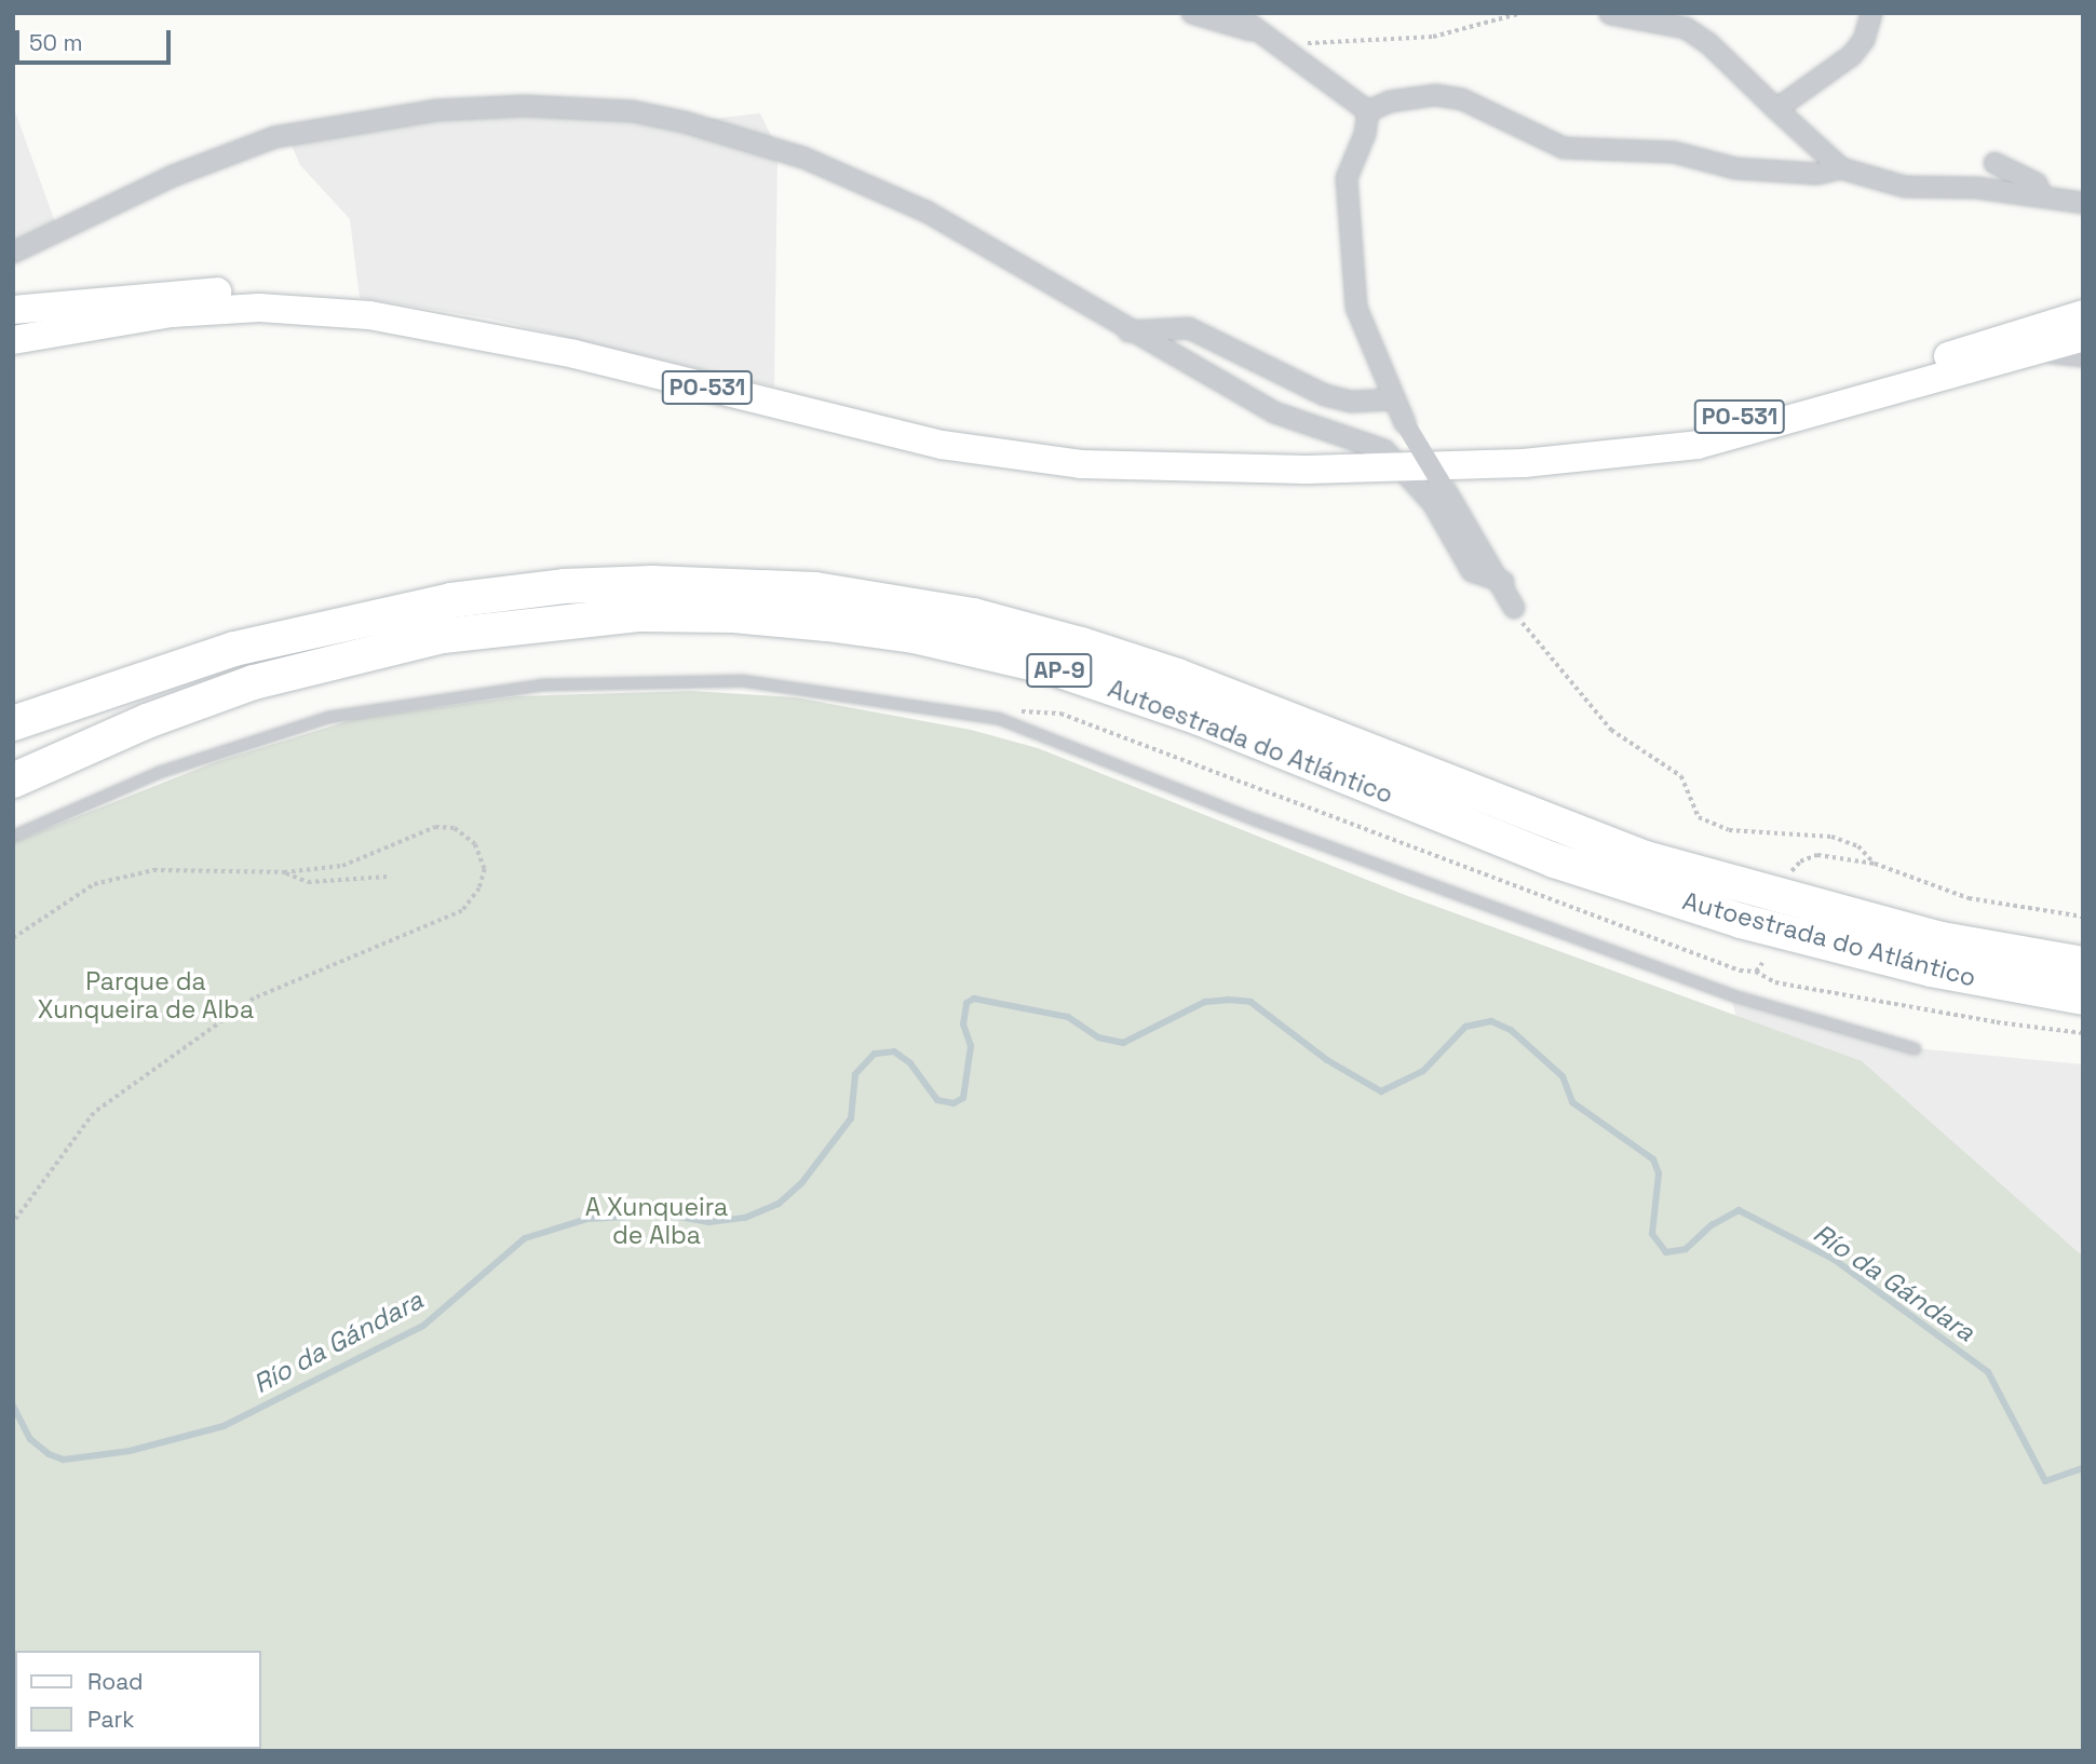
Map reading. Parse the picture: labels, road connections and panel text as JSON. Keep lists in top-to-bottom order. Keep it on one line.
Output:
{"streets":{"highway":["AP-9","Autoestrada do Atlántico"],"main road":["PO-531"]},"water":["Río da Gándara"],"parks":["Parque da Xunqueira de Alba","A Xunqueira de Alba"],"legend":["Road","Park"],"scale_bar":"50 m"}
